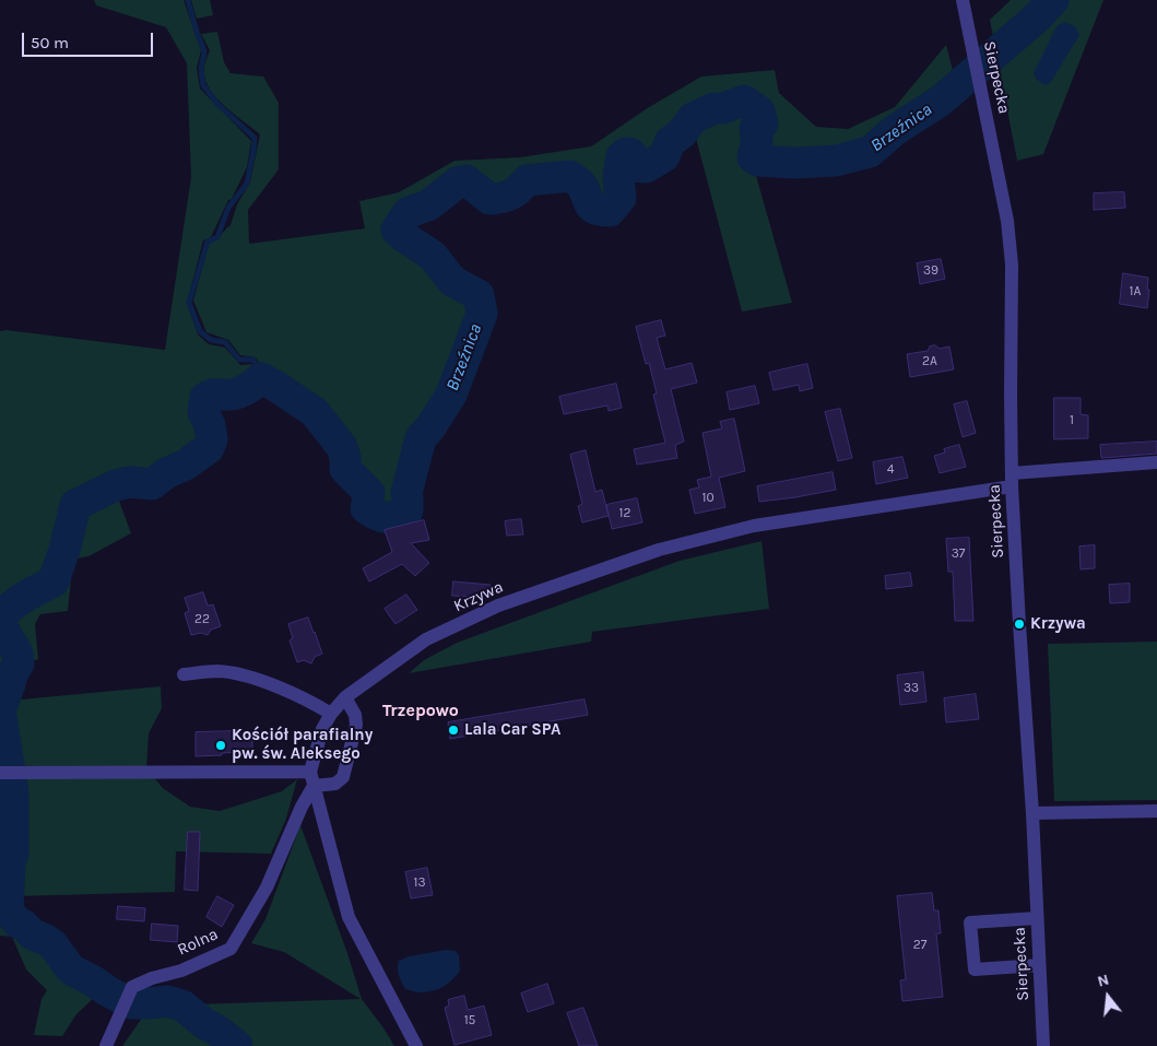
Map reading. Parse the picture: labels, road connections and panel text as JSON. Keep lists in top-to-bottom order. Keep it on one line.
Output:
{"streets":{"street":["Sierpecka","Krzywa","Rolna"]},"crossings":[["Sierpecka","Krzywa"],["Krzywa","Rolna"]],"districts":["Trzepowo"],"water":["Brzeźnica"],"places":["Krzywa","Lala Car SPA","Kościół parafialny pw. św. Aleksego"],"house_numbers":["39","1A","2A","1","4","10","12","37","22","33","13","27","15"],"scale_bar":"50 m","north":"top"}
